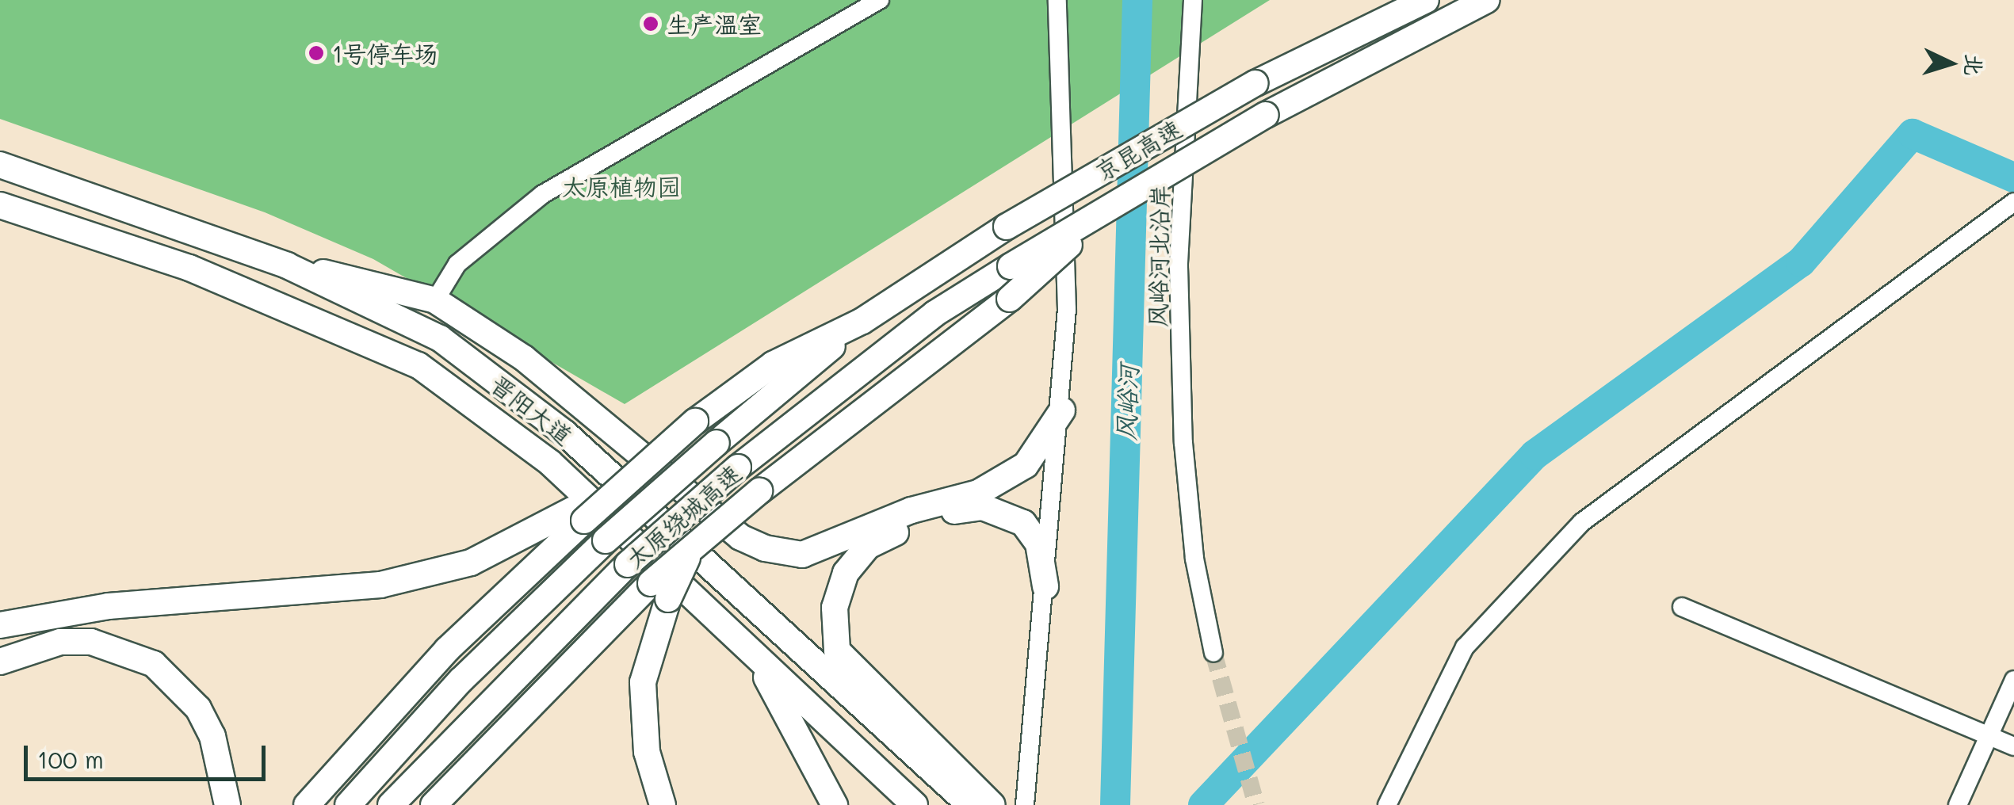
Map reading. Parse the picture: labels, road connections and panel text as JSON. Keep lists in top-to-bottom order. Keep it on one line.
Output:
{"streets":{"highway":["京昆高速","晋阳大道","太原绕城高速"],"street":["风峪河北沿岸"]},"crossings":[["京昆高速","太原绕城高速"]],"water":["风峪河"],"parks":["太原植物园"],"places":["生产温室","1号停车场"],"scale_bar":"100 m","north":"right"}
